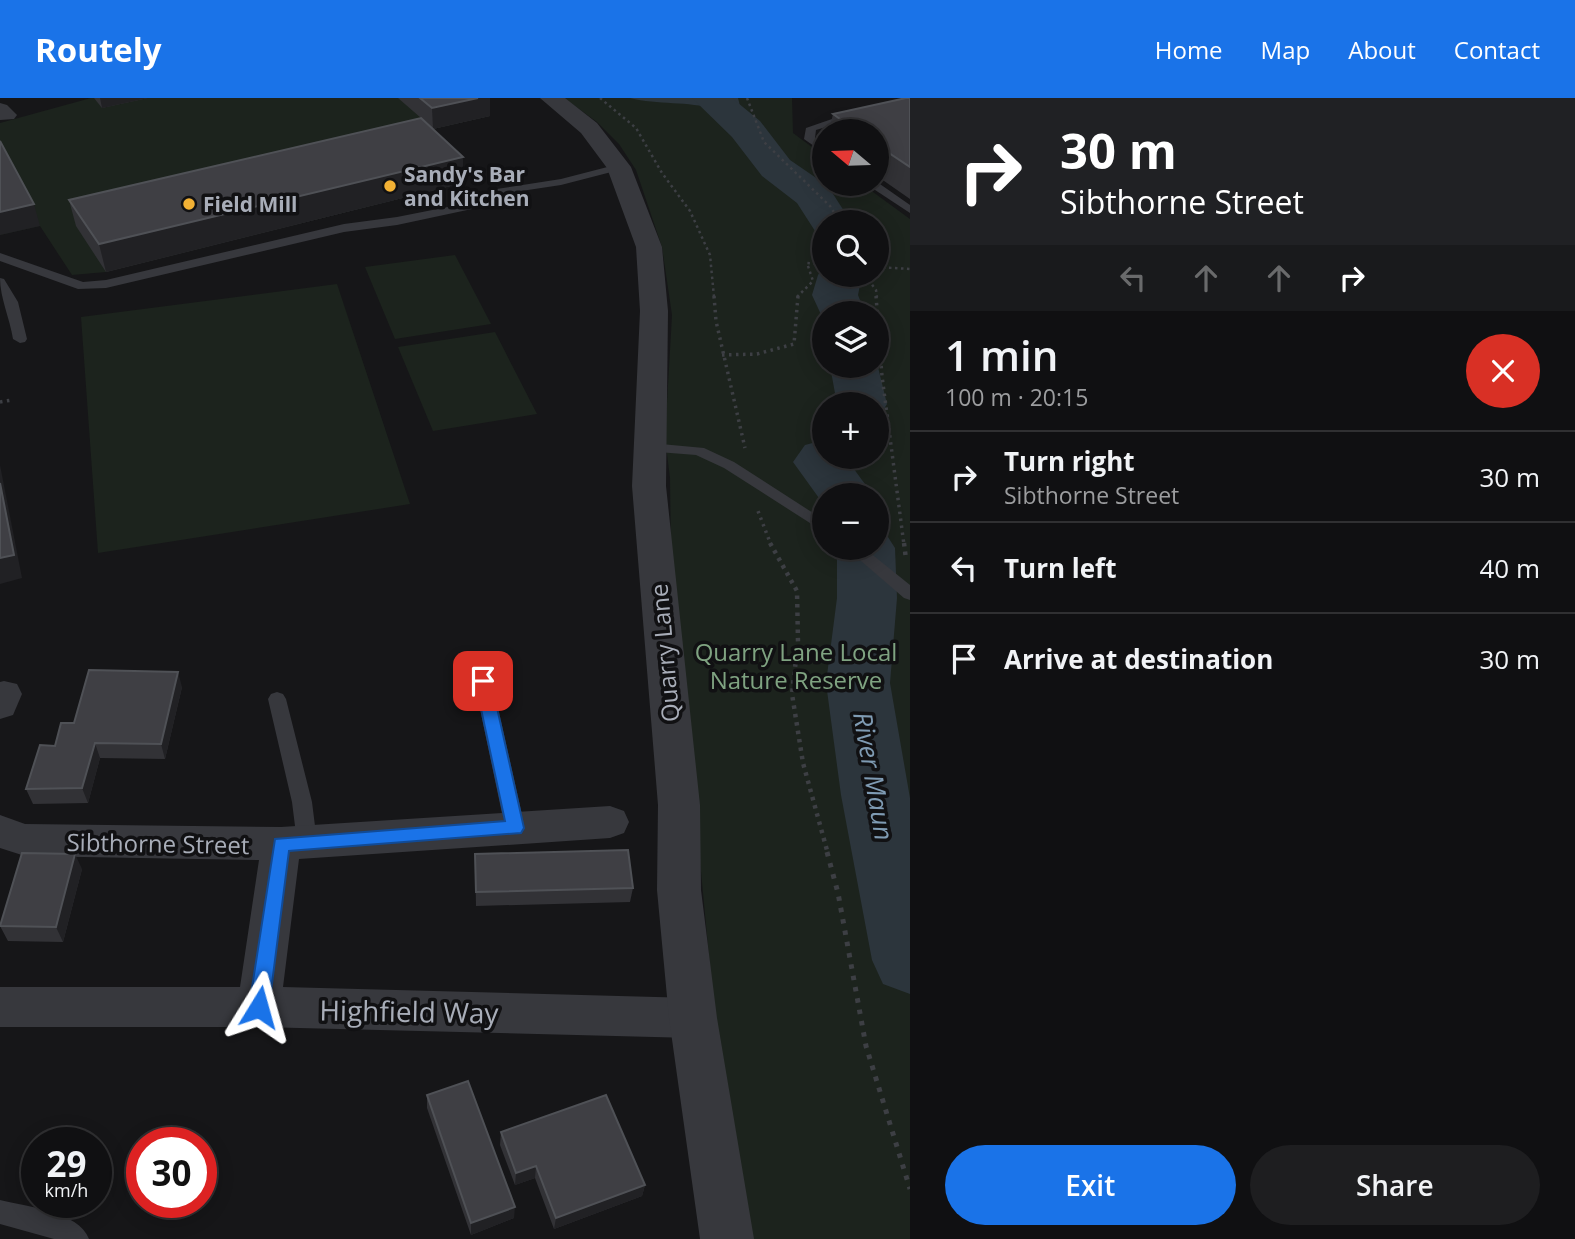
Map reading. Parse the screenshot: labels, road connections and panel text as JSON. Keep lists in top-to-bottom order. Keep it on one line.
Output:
{"streets":{"street":["Quarry Lane","Sibthorne Street","Highfield Way"]},"crossings":[["Quarry Lane","Highfield Way"]],"water":["River Maun"],"parks":["Quarry Lane Local Nature Reserve"],"places":["Sandy's Bar and Kitchen","Field Mill"],"north":"left","page":{"header":"Routely","nav":["Home","Map","About","Contact"],"turn":["30 m","Sibthorne Street"],"map_buttons":["+","−"],"heading":["1 min","100 m · 20:15"],"list":[{"name":"Turn right","note":"Sibthorne Street","value":"30 m"},{"name":"Turn left","value":"40 m"},{"name":"Arrive at destination","value":"30 m"}],"speed":"29 km/h","limit":"30","buttons":["Exit","Share"]}}
